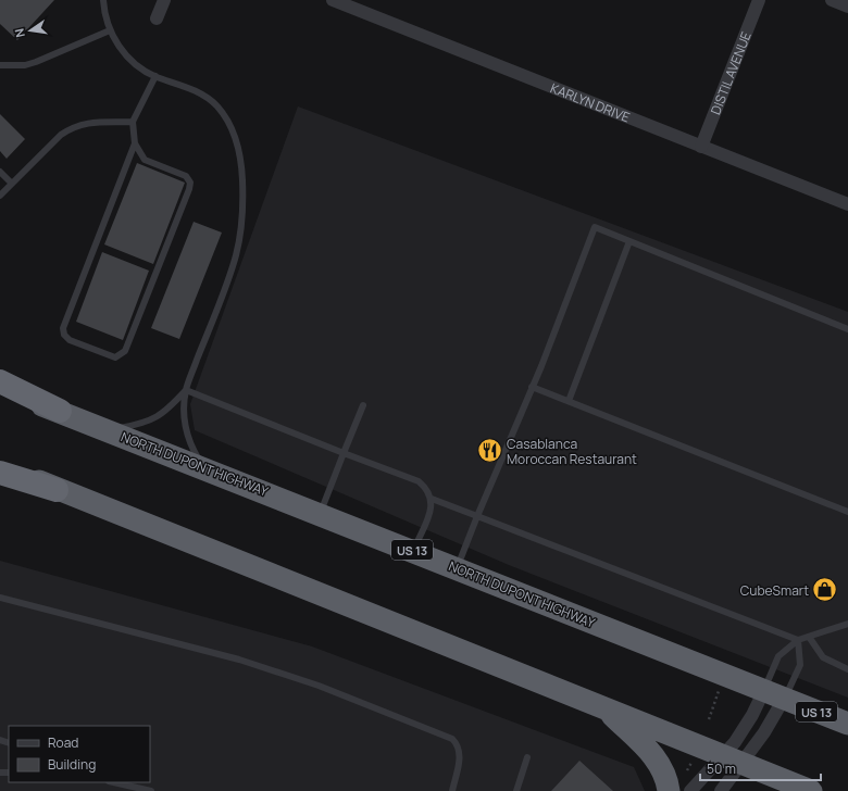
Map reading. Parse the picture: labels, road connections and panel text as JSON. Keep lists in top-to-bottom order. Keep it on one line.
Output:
{"streets":{"highway":["NORTH DUPONT HIGHWAY","US 13"],"street":["DISTIL AVENUE","KARLYN DRIVE"]},"crossings":[["DISTIL AVENUE","KARLYN DRIVE"]],"places":{"restaurant":["Casablanca Moroccan Restaurant"],"shop":["CubeSmart"]},"legend":["Road","Building"],"scale_bar":"50 m","north":"left"}
